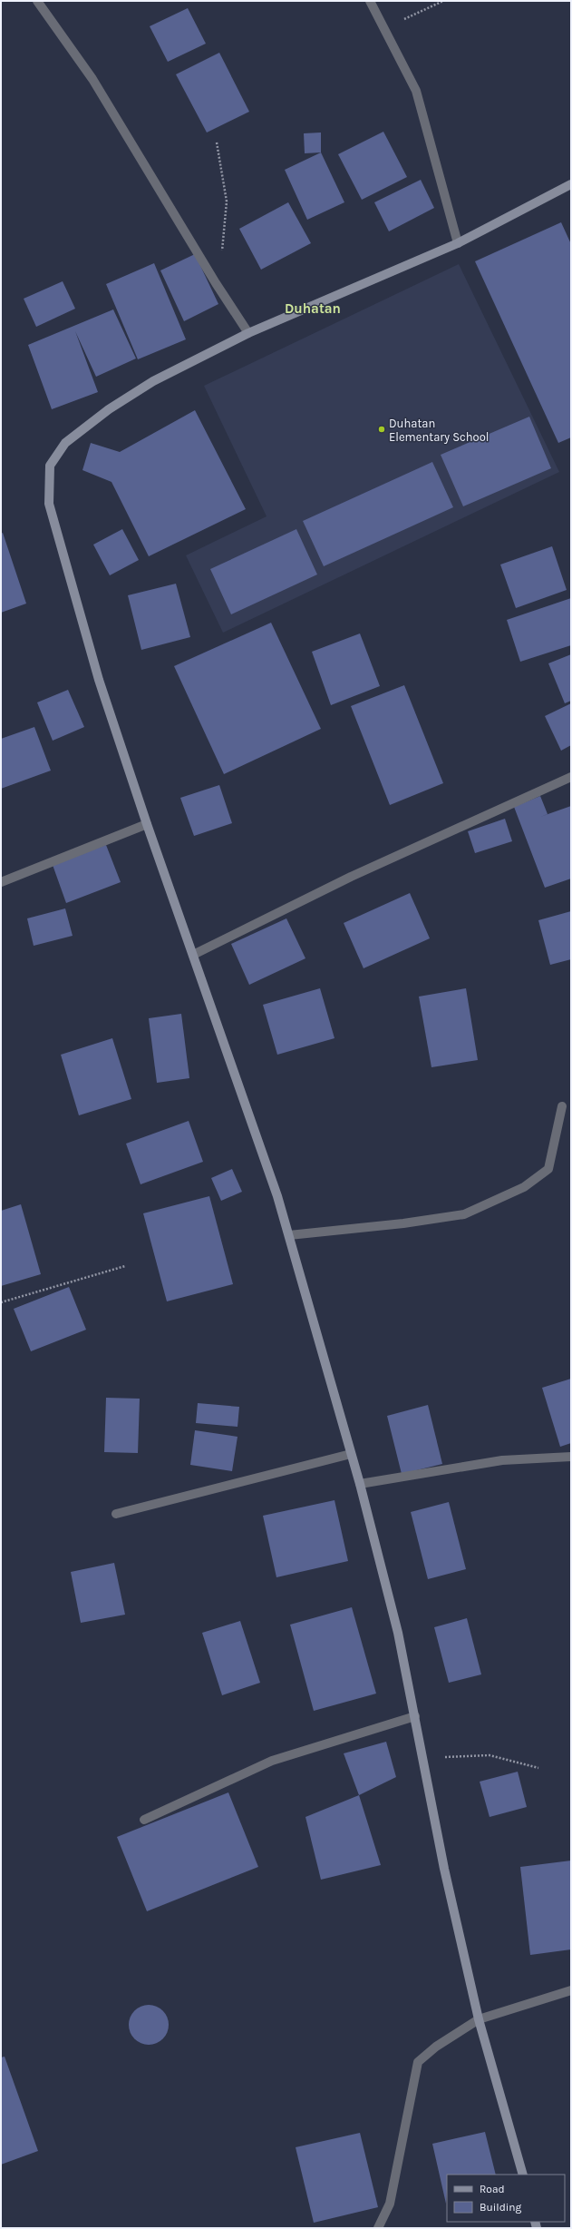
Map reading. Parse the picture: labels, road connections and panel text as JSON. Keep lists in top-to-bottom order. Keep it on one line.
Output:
{"districts":["Duhatan"],"places":["Duhatan Elementary School"],"legend":["Road","Building"]}
